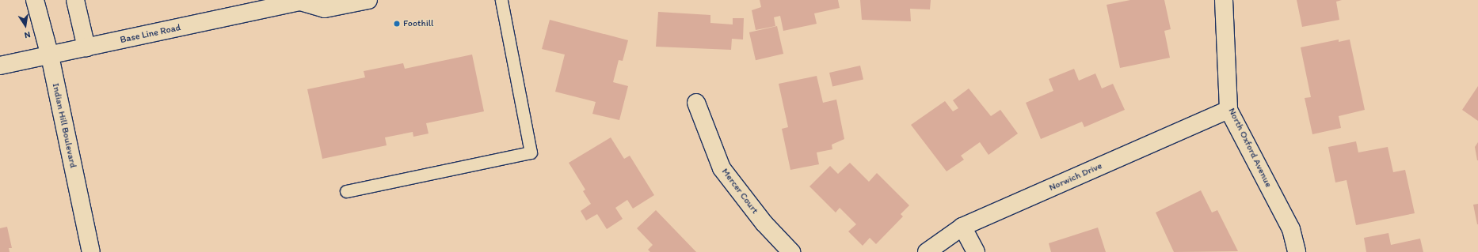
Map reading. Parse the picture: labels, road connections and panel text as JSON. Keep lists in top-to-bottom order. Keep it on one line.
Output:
{"streets":{"street":["Base Line Road","Indian Hill Boulevard","North Oxford Avenue","Norwich Drive","Mercer Court"]},"crossings":[["Base Line Road","Indian Hill Boulevard"],["North Oxford Avenue","Norwich Drive"]],"places":["Foothill"],"north":"bottom"}
